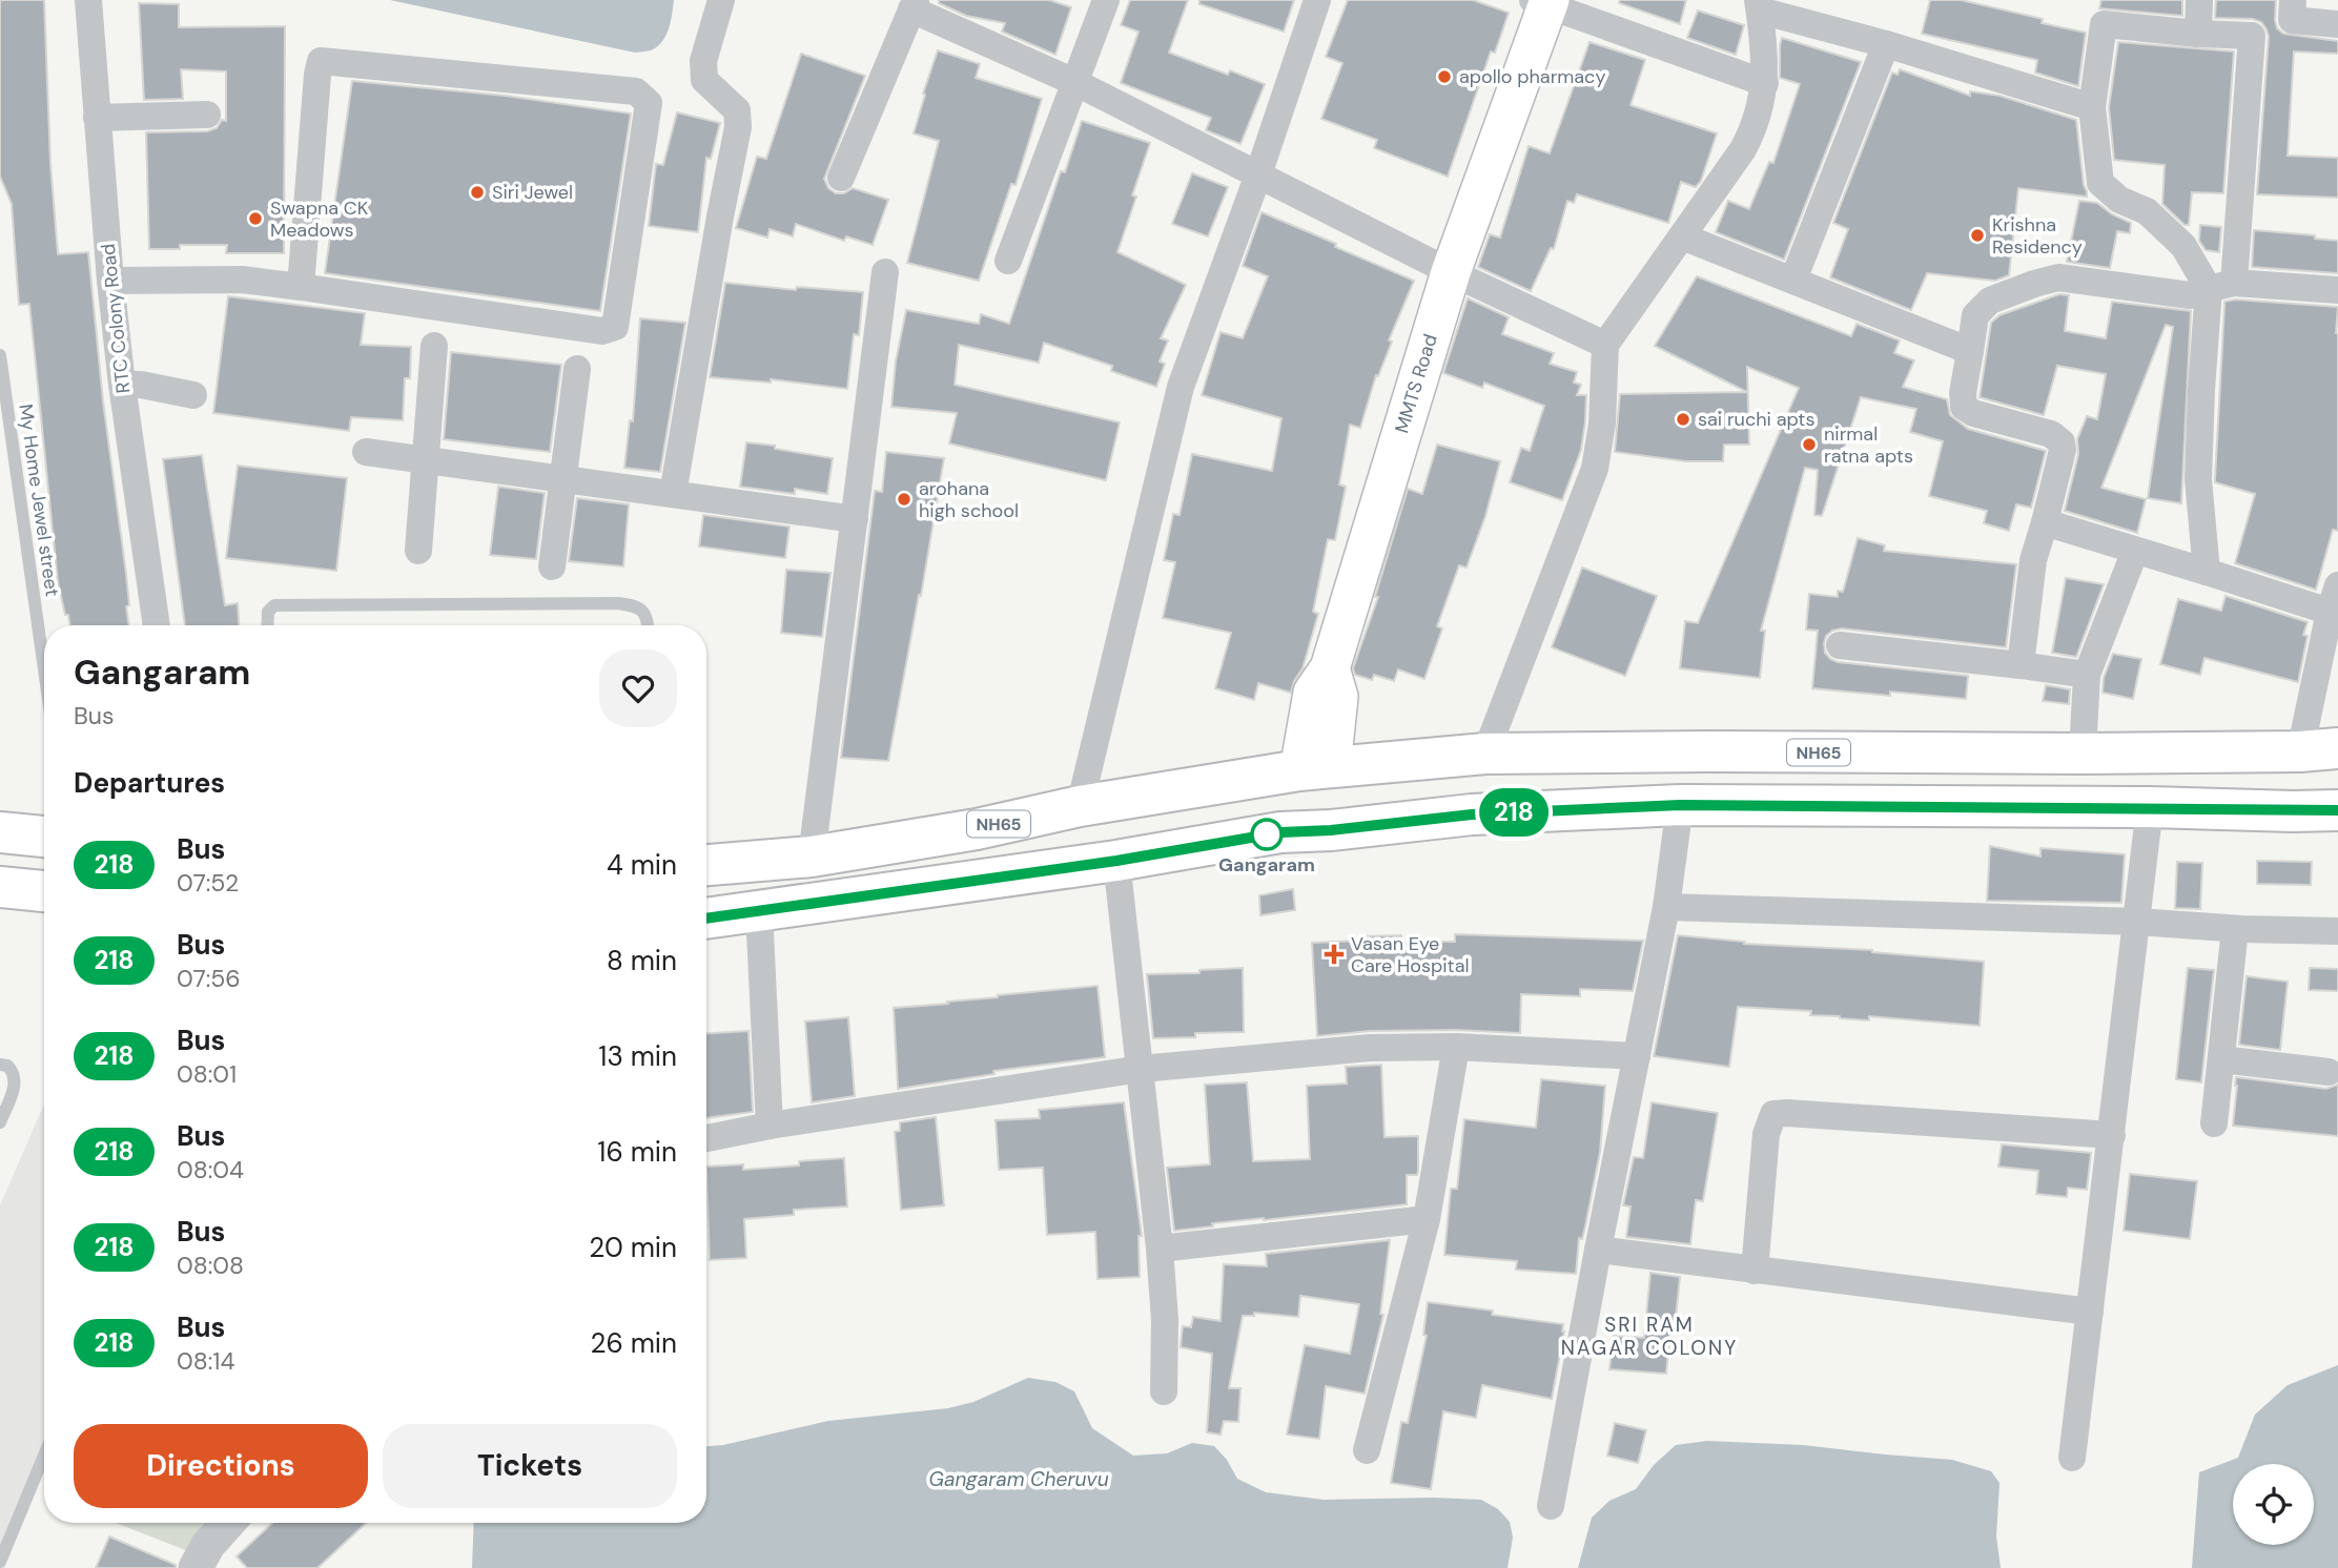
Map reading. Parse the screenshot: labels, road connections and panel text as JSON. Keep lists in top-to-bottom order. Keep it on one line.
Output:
{"streets":{"highway":["NH65"],"main road":["MMTS Road"],"street":["RTC Colony Road"],"lane":["My Home Jewel street"]},"crossings":[["MMTS Road","NH65"]],"districts":["SRI RAM NAGAR COLONY"],"water":["Gangaram Cheruvu"],"places":{"other":["apollo pharmacy","Siri Jewel","Swapna CK Meadows","Krishna Residency","sai ruchi apts","nirmal ratna apts","arohana high school","Gangaram"],"health":["Vasan Eye Care Hospital"]},"lines":["bus line 218"],"page":{"on_map":"218","heading":[["Gangaram","Bus"],"Departures"],"list":[{"mark":"218","name":"Bus","note":"07:52","value":"4 min"},{"mark":"218","name":"Bus","note":"07:56","value":"8 min"},{"mark":"218","name":"Bus","note":"08:01","value":"13 min"},{"mark":"218","name":"Bus","note":"08:04","value":"16 min"},{"mark":"218","name":"Bus","note":"08:08","value":"20 min"},{"mark":"218","name":"Bus","note":"08:14","value":"26 min"}],"buttons":["Directions","Tickets"]}}
